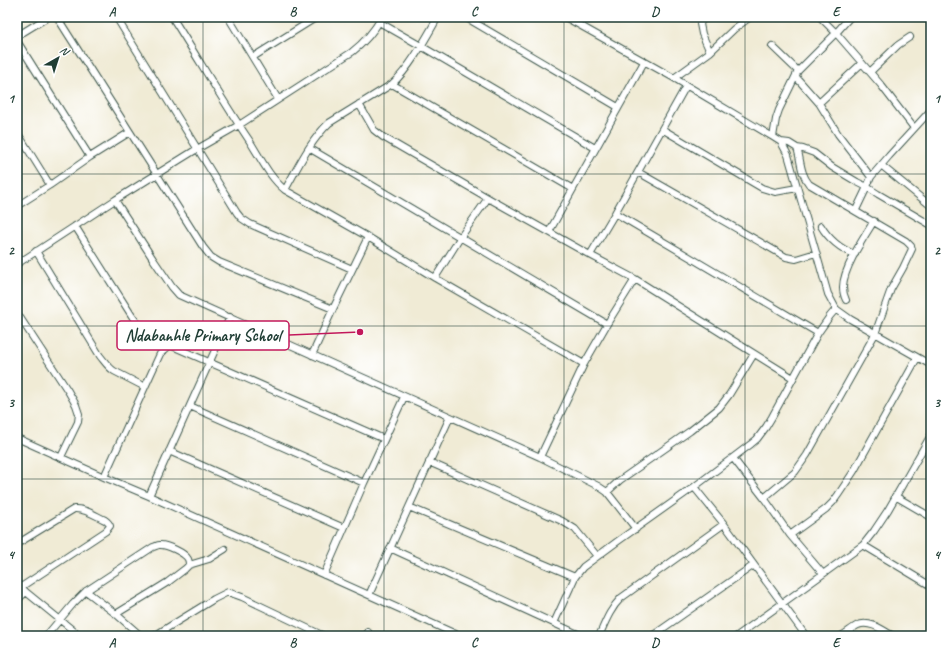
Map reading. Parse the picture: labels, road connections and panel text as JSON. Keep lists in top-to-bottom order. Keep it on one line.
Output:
{"places":["Ndabanhle Primary School"],"north":"top right","grid":{"columns":["A","B","C","D","E"],"rows":["1","2","3","4"]}}
